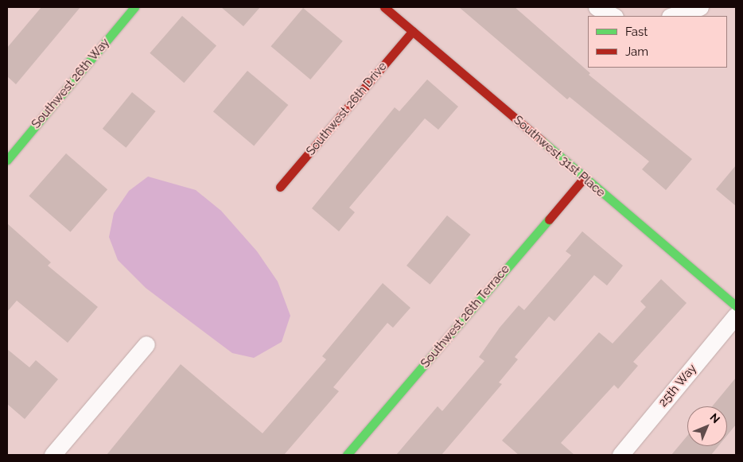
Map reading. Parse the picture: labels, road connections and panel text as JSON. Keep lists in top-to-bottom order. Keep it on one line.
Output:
{"streets":{"street":["Southwest 26th Way","Southwest 26th Drive","Southwest 31st Place","Southwest 26th Terrace","25th Way"]},"crossings":[["Southwest 26th Drive","Southwest 31st Place"],["Southwest 31st Place","Southwest 26th Terrace"]],"legend":["Fast","Jam"],"north":"top right"}
